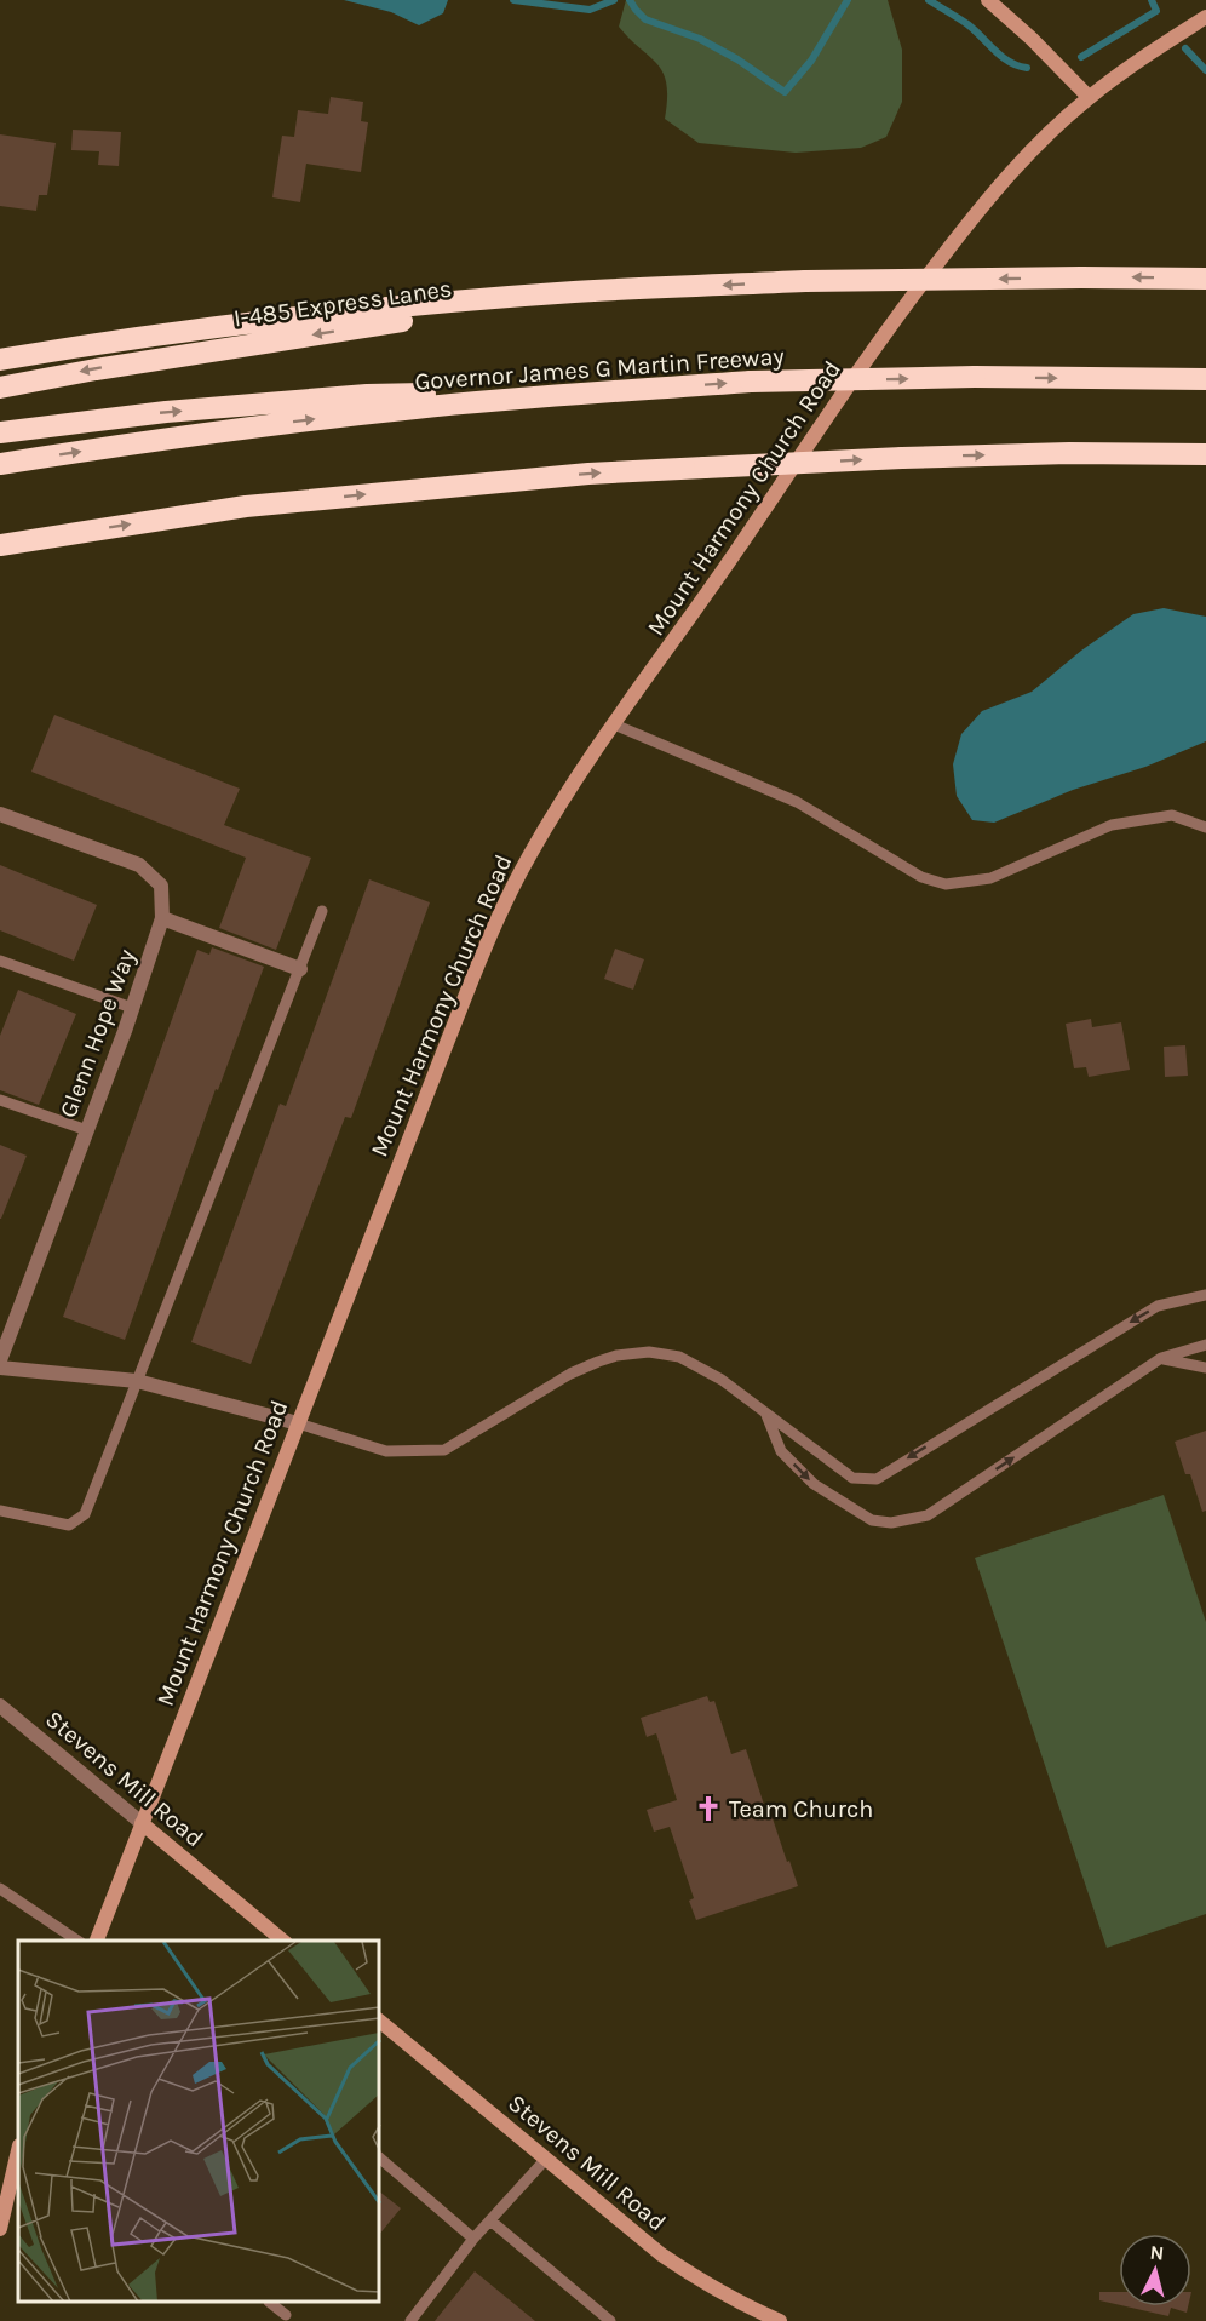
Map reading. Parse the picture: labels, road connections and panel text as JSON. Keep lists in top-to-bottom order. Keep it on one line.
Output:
{"streets":{"highway":["I-485 Express Lanes","Governor James G Martin Freeway"],"street":["Mount Harmony Church Road","Glenn Hope Way","Stevens Mill Road"]},"crossings":[["Mount Harmony Church Road","Stevens Mill Road"]],"places":{"church":["Team Church"]},"north":"top"}
